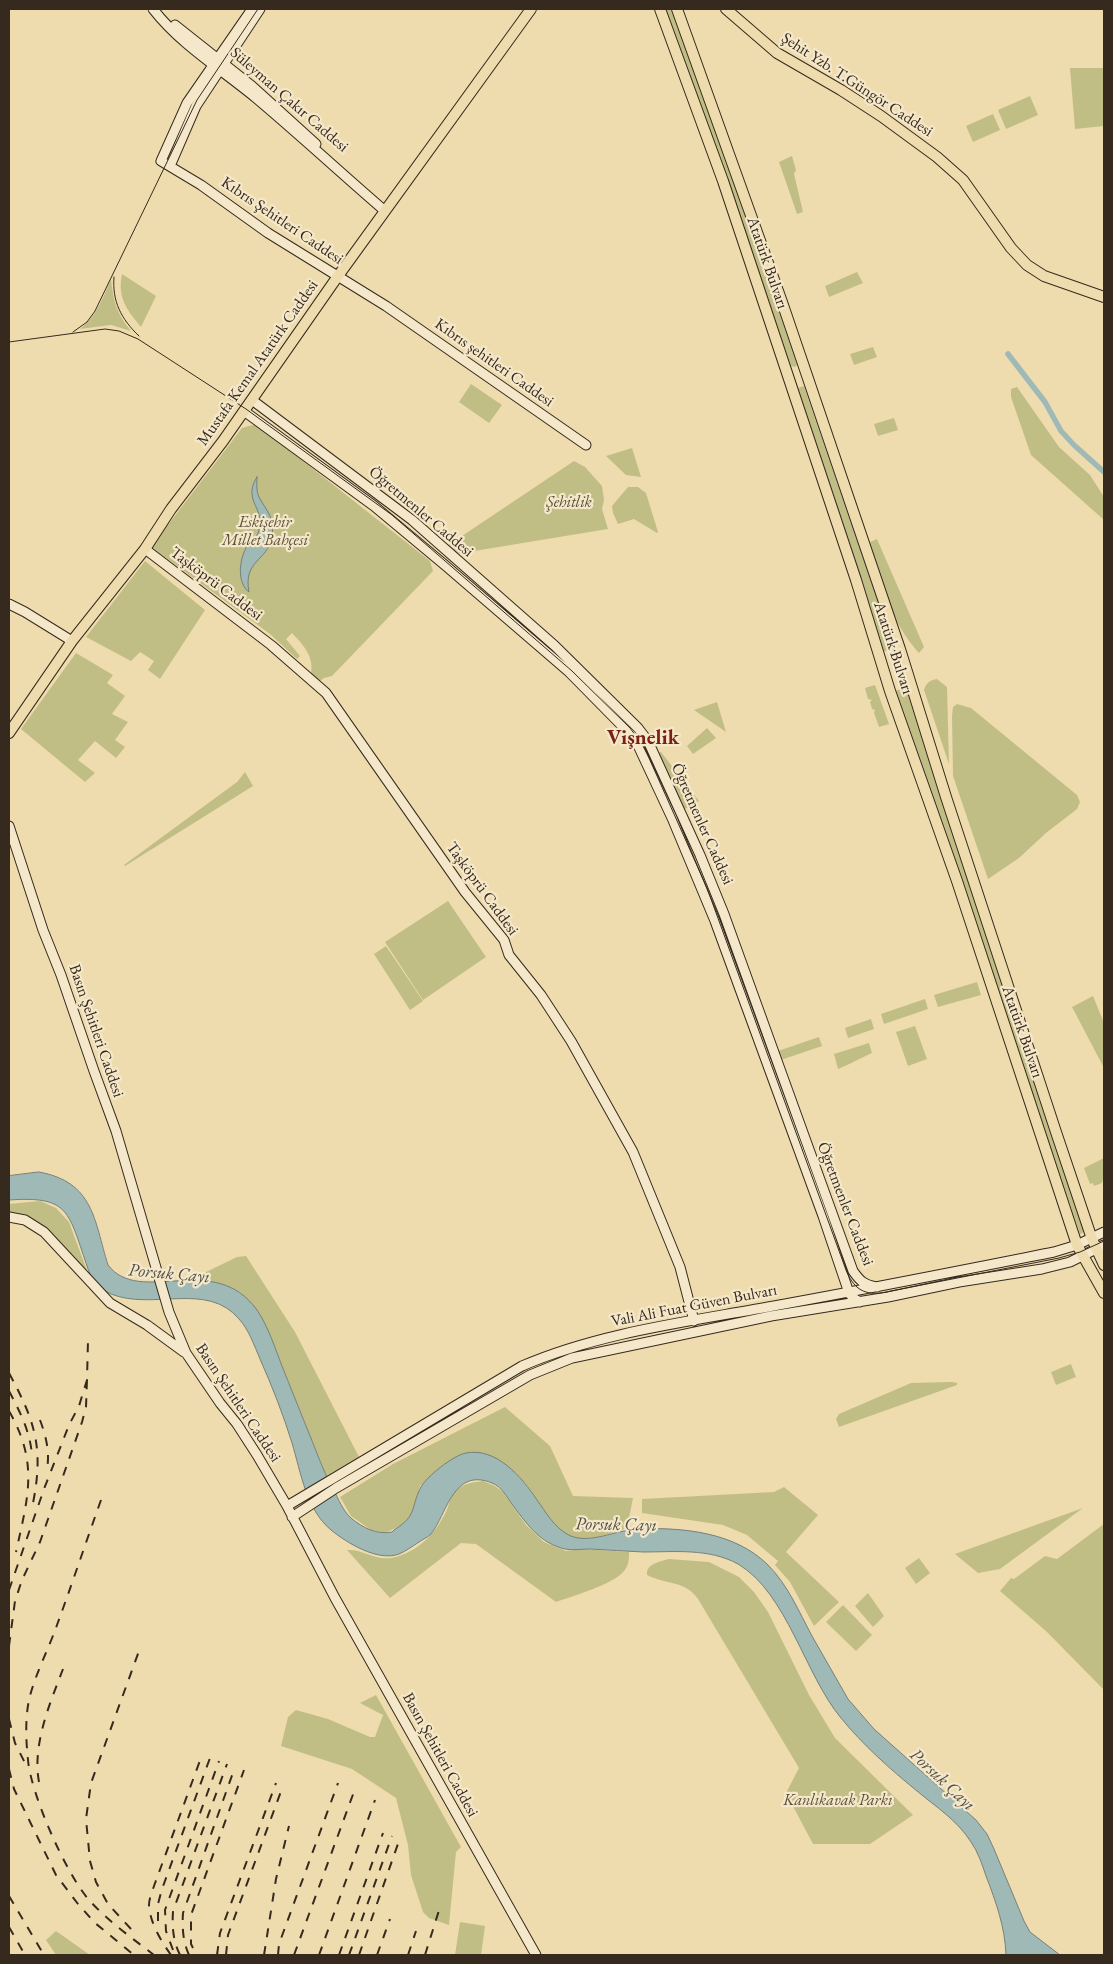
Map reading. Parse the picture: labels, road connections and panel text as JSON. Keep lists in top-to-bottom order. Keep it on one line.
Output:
{"streets":{"main road":["Şehit Yzb. T.Güngör Caddesi","Süleyman Çakır Caddesi","Kıbrıs Şehitleri Caddesi","Atatürk Bulvarı","Mustafa Kemal Atatürk Caddesi","Kıbrıs şehitleri Caddesi","Öğretmenler Caddesi","Taşköprü Caddesi","Basın Şehitleri Caddesi","Vali Ali Fuat Güven Bulvarı"]},"crossings":[["Süleyman Çakır Caddesi","Kıbrıs Şehitleri Caddesi"],["Süleyman Çakır Caddesi","Mustafa Kemal Atatürk Caddesi"],["Kıbrıs Şehitleri Caddesi","Mustafa Kemal Atatürk Caddesi"],["Kıbrıs Şehitleri Caddesi","Kıbrıs şehitleri Caddesi"],["Atatürk Bulvarı","Vali Ali Fuat Güven Bulvarı"],["Mustafa Kemal Atatürk Caddesi","Öğretmenler Caddesi"],["Mustafa Kemal Atatürk Caddesi","Taşköprü Caddesi"],["Öğretmenler Caddesi","Vali Ali Fuat Güven Bulvarı"],["Taşköprü Caddesi","Vali Ali Fuat Güven Bulvarı"],["Basın Şehitleri Caddesi","Vali Ali Fuat Güven Bulvarı"]],"districts":["Vişnelik"],"water":["Porsuk Çayı"],"parks":["Şehitlik","Eskişehir Millet Bahçesi","Kanlıkavak Parkı"]}
